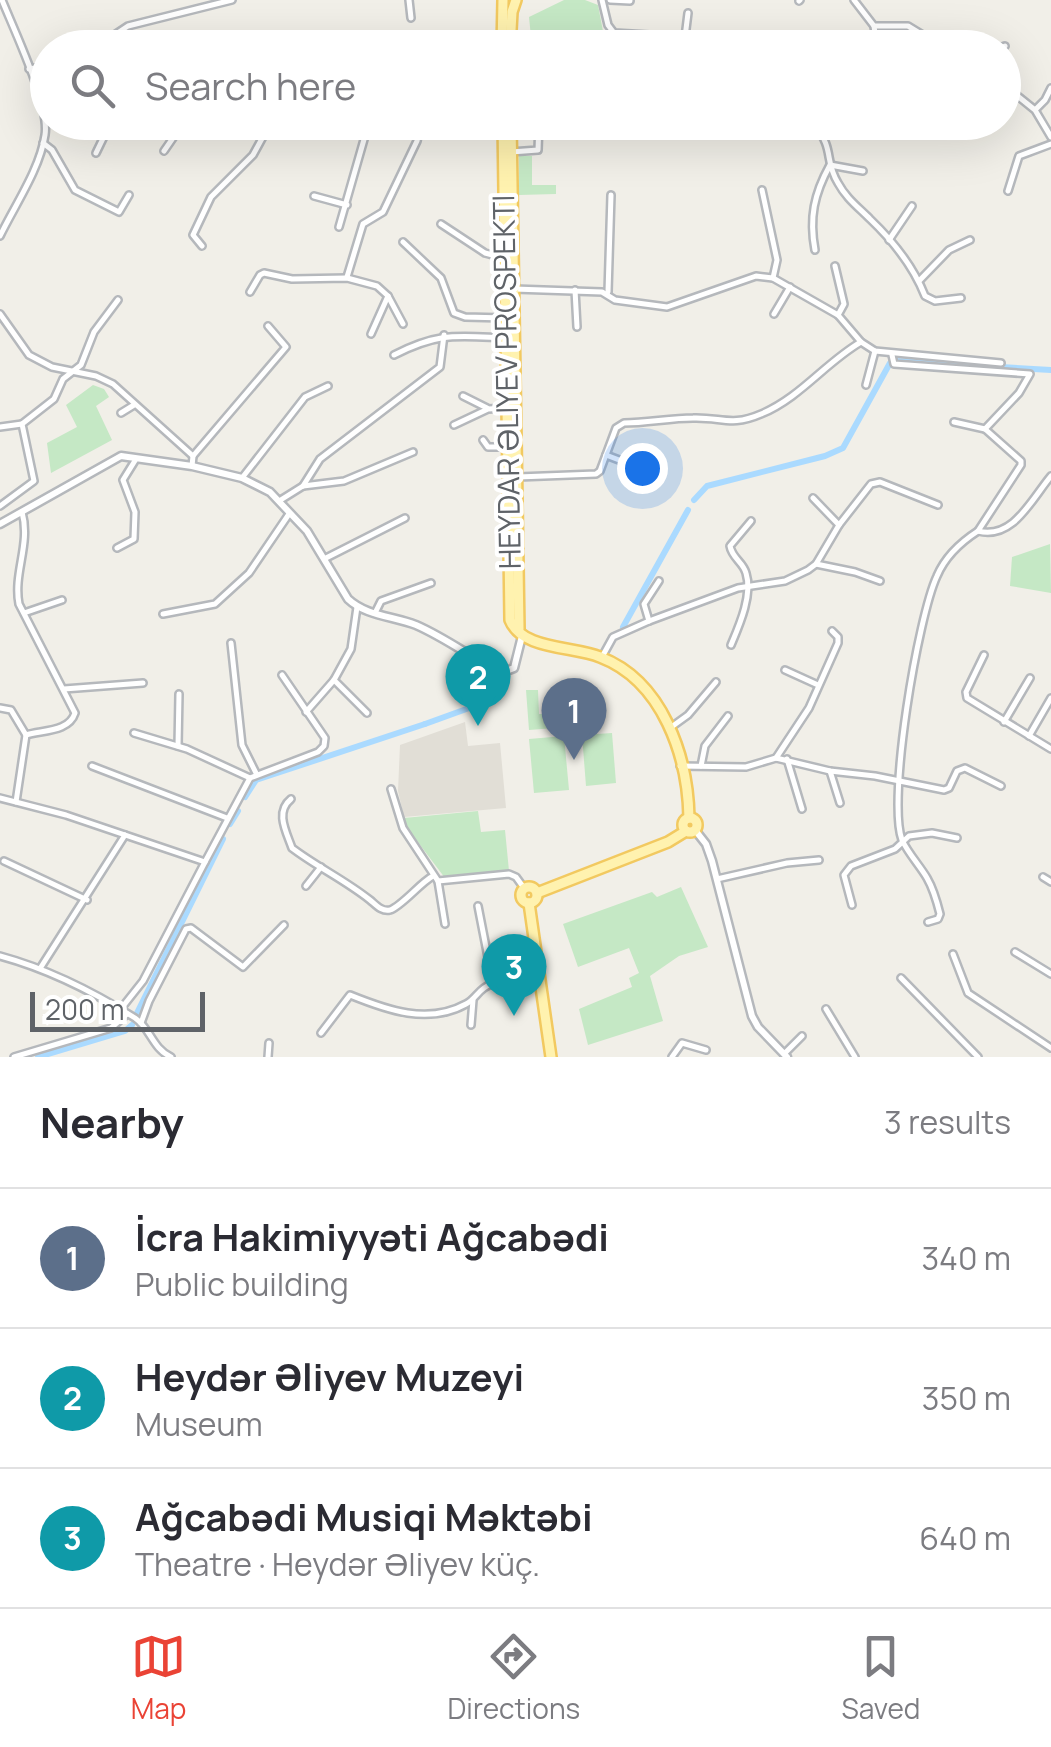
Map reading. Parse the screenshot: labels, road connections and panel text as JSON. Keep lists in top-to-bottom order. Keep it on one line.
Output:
{"streets":{"main road":["HEYDAR ƏLIYEV PROSPEKTI"]},"scale_bar":"200 m","page":{"search":"Search here","pins":["2","1","3"],"scale":"200 m","heading":["Nearby","3 results"],"list":[{"mark":"1","name":"İcra Hakimiyyəti Ağcabədi","note":"Public building","value":"340 m"},{"mark":"2","name":"Heydər Əliyev Muzeyi","note":"Museum","value":"350 m"},{"mark":"3","name":"Ağcabədi Musiqi Məktəbi","note":"Theatre · Heydər Əliyev küç.","value":"640 m"}],"nav":["Map","Directions","Saved"]}}
